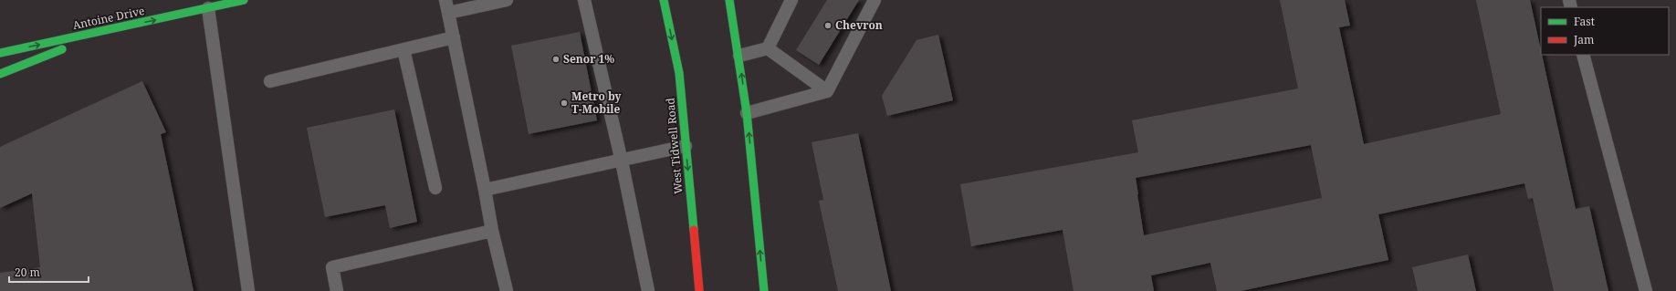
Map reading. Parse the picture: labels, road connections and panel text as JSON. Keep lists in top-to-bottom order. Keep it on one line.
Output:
{"streets":{"main road":["Antoine Drive","West Tidwell Road"]},"places":["Chevron","Senor 1%","Metro by T-Mobile"],"legend":["Fast","Jam"],"scale_bar":"20 m"}
